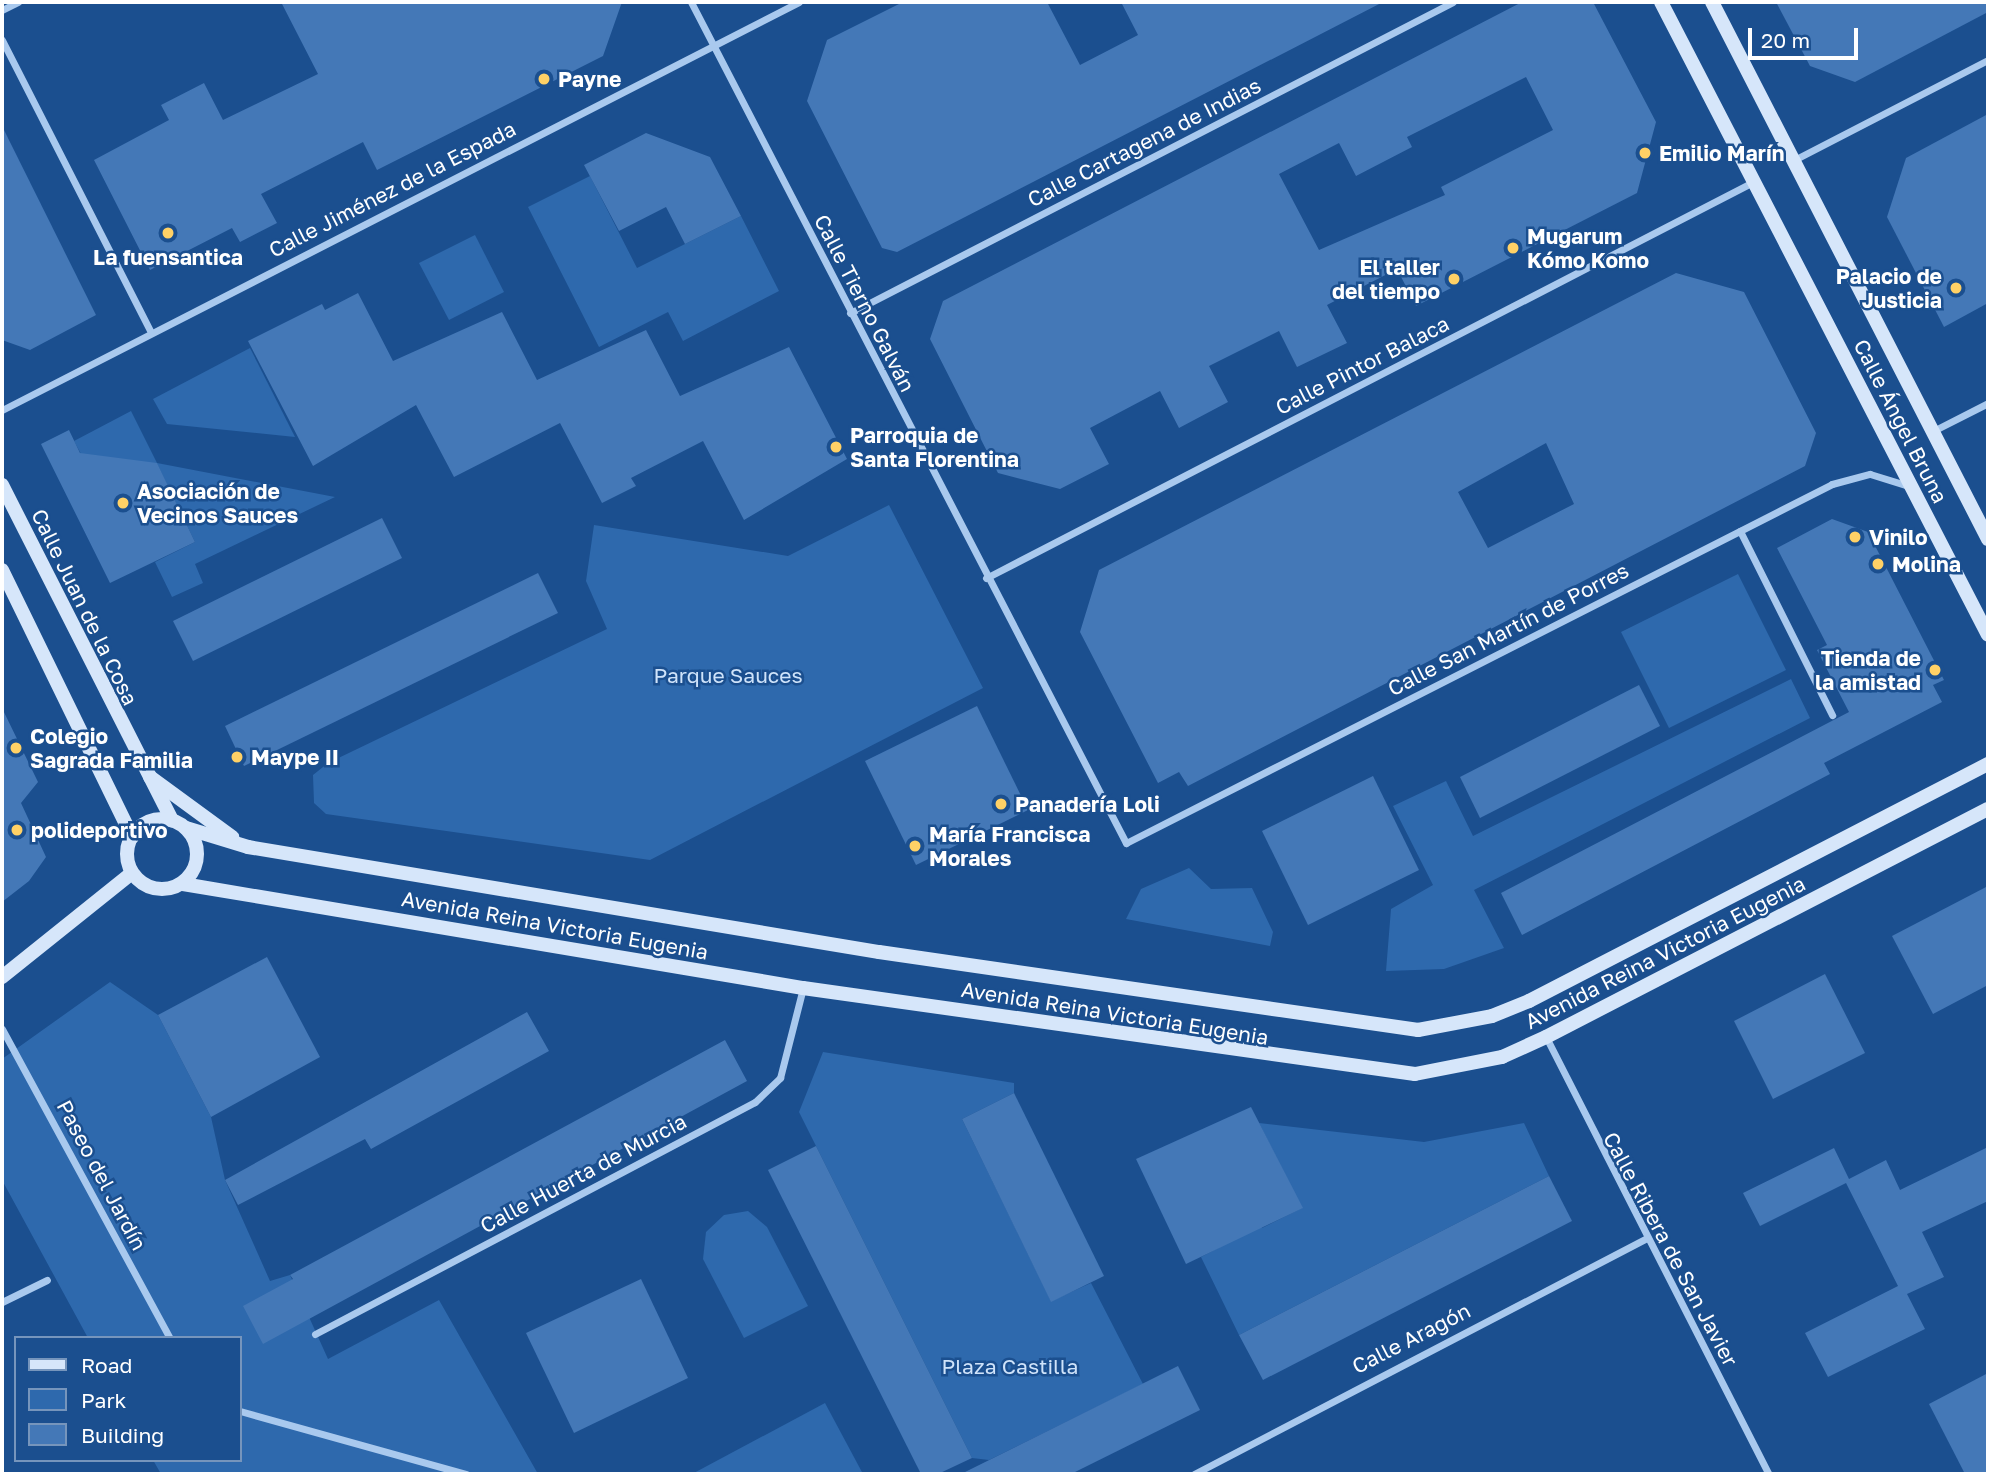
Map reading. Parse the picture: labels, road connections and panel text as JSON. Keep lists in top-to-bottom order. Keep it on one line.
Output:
{"streets":{"main road":["Calle Ángel Bruna","Calle Juan de la Cosa","Avenida Reina Victoria Eugenia"],"street":["Calle Cartagena de Indias","Calle Jiménez de la Espada","Calle Tierno Galván","Calle Pintor Balaca","Calle San Martín de Porres","Calle Huerta de Murcia","Paseo del Jardín","Calle Ribera de San Javier","Calle Aragón"]},"crossings":[["Calle Cartagena de Indias","Calle Tierno Galván"],["Calle Jiménez de la Espada","Calle Tierno Galván"],["Calle Tierno Galván","Calle Pintor Balaca"],["Calle Tierno Galván","Calle San Martín de Porres"],["Calle Pintor Balaca","Calle Ángel Bruna"],["Calle Ángel Bruna","Calle San Martín de Porres"],["Calle Juan de la Cosa","Avenida Reina Victoria Eugenia"],["Avenida Reina Victoria Eugenia","Calle Huerta de Murcia"],["Avenida Reina Victoria Eugenia","Calle Ribera de San Javier"],["Calle Ribera de San Javier","Calle Aragón"]],"parks":["Parque Sauces","Plaza Castilla"],"places":["Payne","Emilio Marín","La fuensantica","Mugarum Kómo Komo","El taller del tiempo","Palacio de Justicia","Parroquia de Santa Florentina","Asociación de Vecinos Sauces","Vinilo","Molina","Tienda de la amistad","Colegio Sagrada Familia","Maype II","Panadería Loli","polideportivo","María Francisca Morales"],"legend":["Road","Park","Building"],"scale_bar":"20 m"}
